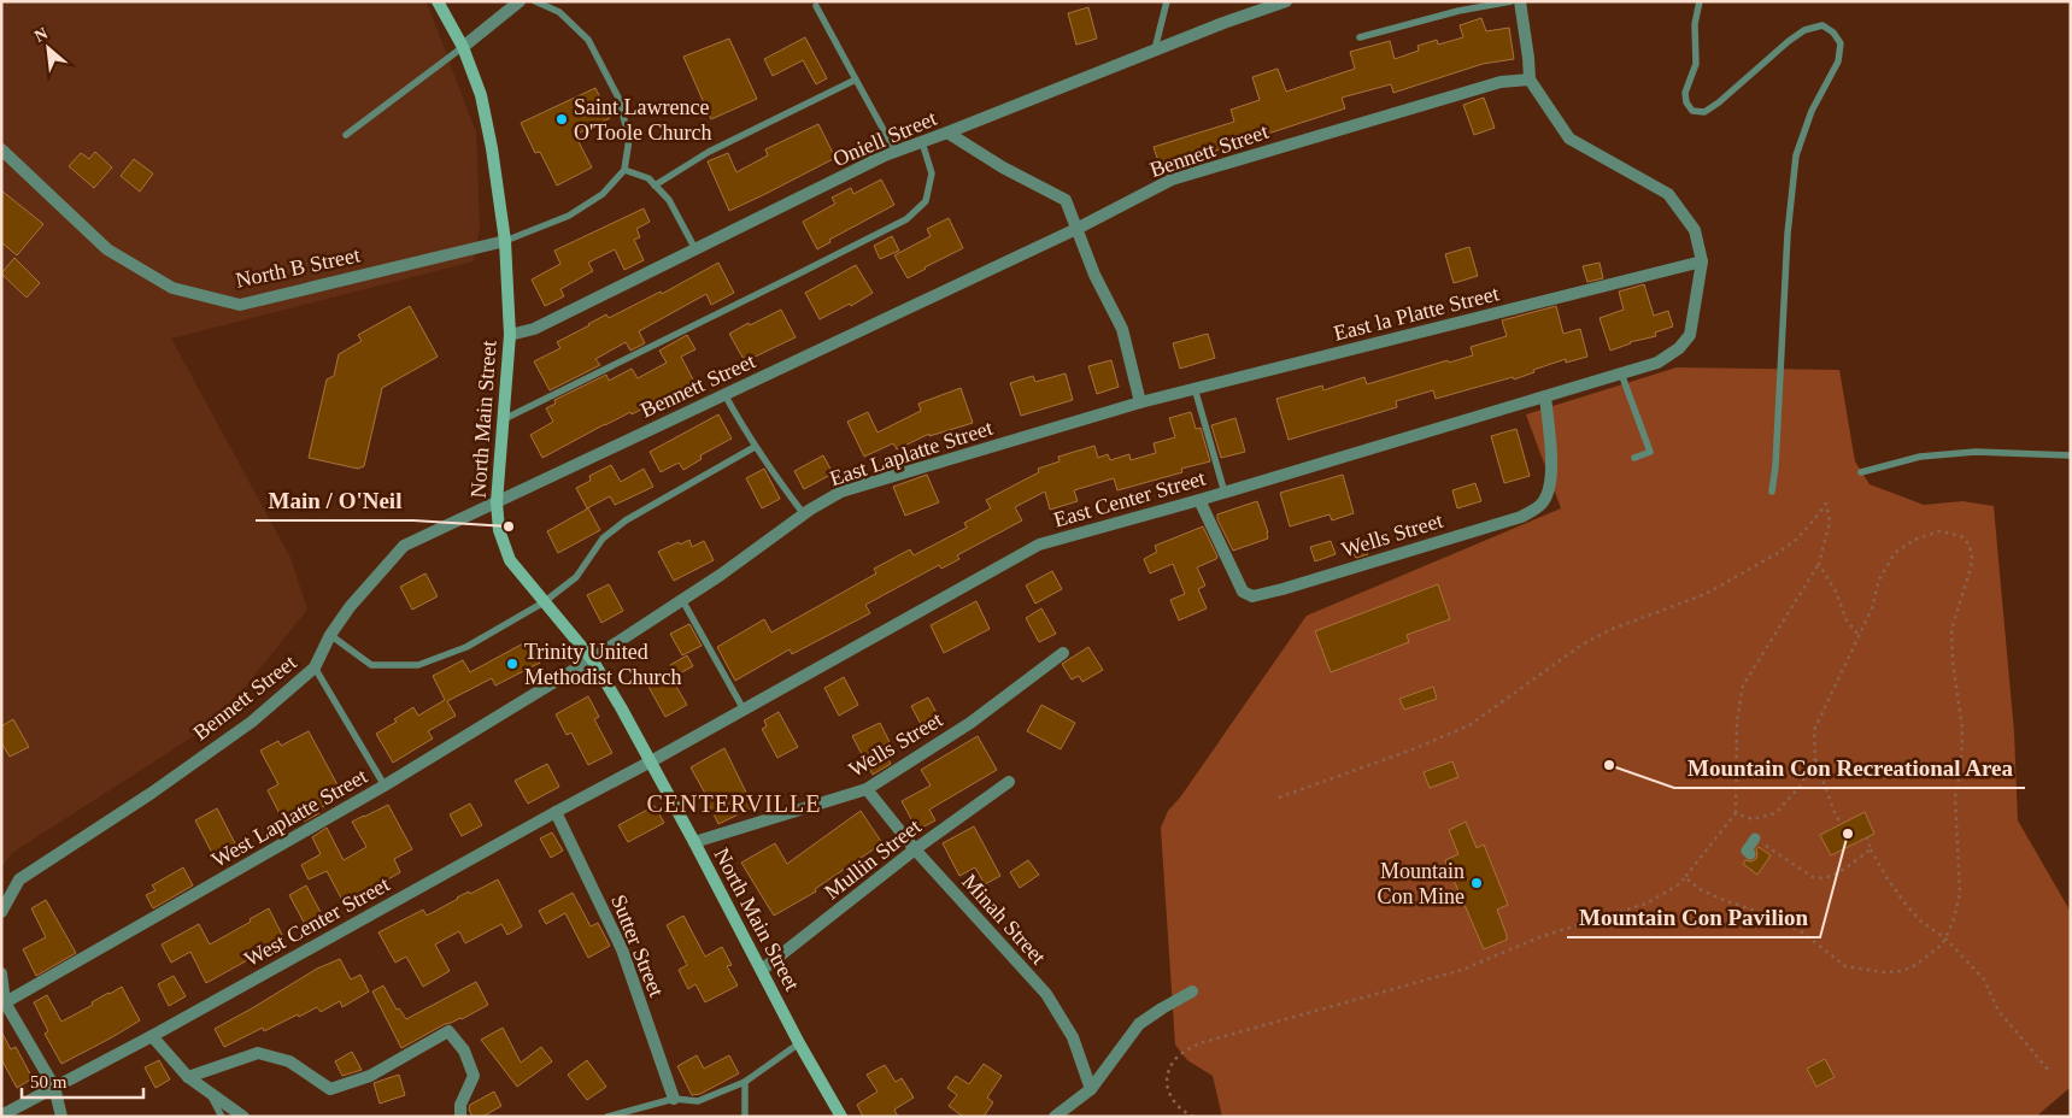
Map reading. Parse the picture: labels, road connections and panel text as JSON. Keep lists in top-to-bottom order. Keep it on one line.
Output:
{"streets":{"main road":["North Main Street"],"street":["Oniell Street","Bennett Street","North B Street","East la Platte Street","East Laplatte Street","East Center Street","Wells Street","West Laplatte Street","Mullin Street","Minah Street","West Center Street","Sutter Street"]},"crossings":[["Oniell Street","North Main Street"],["Bennett Street","North Main Street"],["North B Street","North Main Street"],["East la Platte Street","East Laplatte Street"],["East la Platte Street","East Center Street"],["North Main Street","East Laplatte Street"],["North Main Street","East Center Street"],["North Main Street","Wells Street"],["North Main Street","West Laplatte Street"],["North Main Street","Mullin Street"],["North Main Street","West Center Street"],["East Laplatte Street","West Laplatte Street"],["East Center Street","Wells Street"],["East Center Street","West Center Street"],["Wells Street","Minah Street"],["Mullin Street","Minah Street"],["West Center Street","Sutter Street"]],"districts":["CENTERVILLE"],"places":["Saint Lawrence O'Toole Church","Main / O'Neil","Trinity United Methodist Church","Mountain Con Recreational Area","Mountain Con Pavilion","Mountain Con Mine"],"scale_bar":"50 m","north":"top left"}
